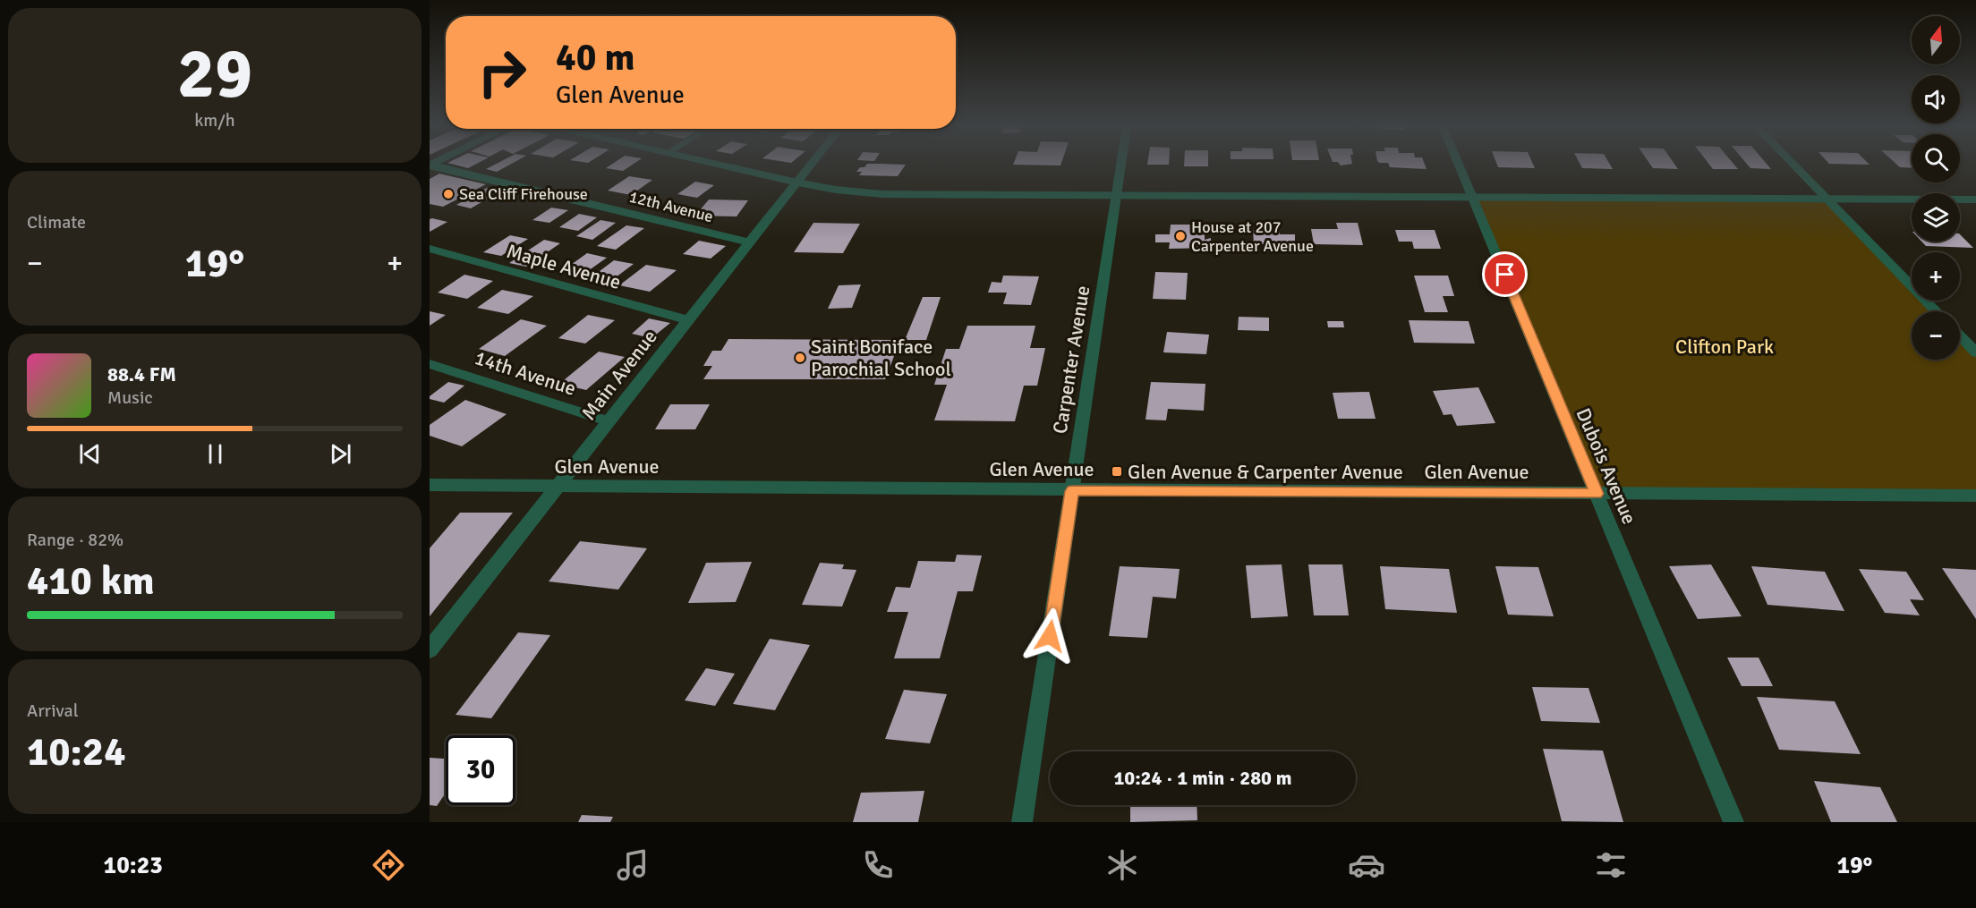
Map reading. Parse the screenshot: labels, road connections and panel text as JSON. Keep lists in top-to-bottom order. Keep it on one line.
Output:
{"streets":{"street":["12th Avenue","Maple Avenue","Carpenter Avenue","14th Avenue","Main Avenue","Glen Avenue","Dubois Avenue"]},"crossings":[["12th Avenue","Main Avenue"],["Maple Avenue","Main Avenue"],["Carpenter Avenue","Glen Avenue"],["14th Avenue","Main Avenue"],["Main Avenue","Glen Avenue"],["Glen Avenue","Dubois Avenue"]],"parks":["Clifton Park"],"places":{"other":["Sea Cliff Firehouse","House at 207 Carpenter Avenue","Saint Boniface Parochial School"],"transit":["Glen Avenue & Carpenter Avenue"]},"north":"top","page":{"tile":[["29","km/h"],"Climate",["Range · 82%","410 km"],["Arrival","10:24"]],"map_buttons":["+","−"],"turn":["40 m","Glen Avenue"],"heat":["−","19°","+"],"song":["88.4 FM","Music"],"limit":"30","trip":"10:24 · 1 min · 280 m","tabs":["10:23","19°"]}}
